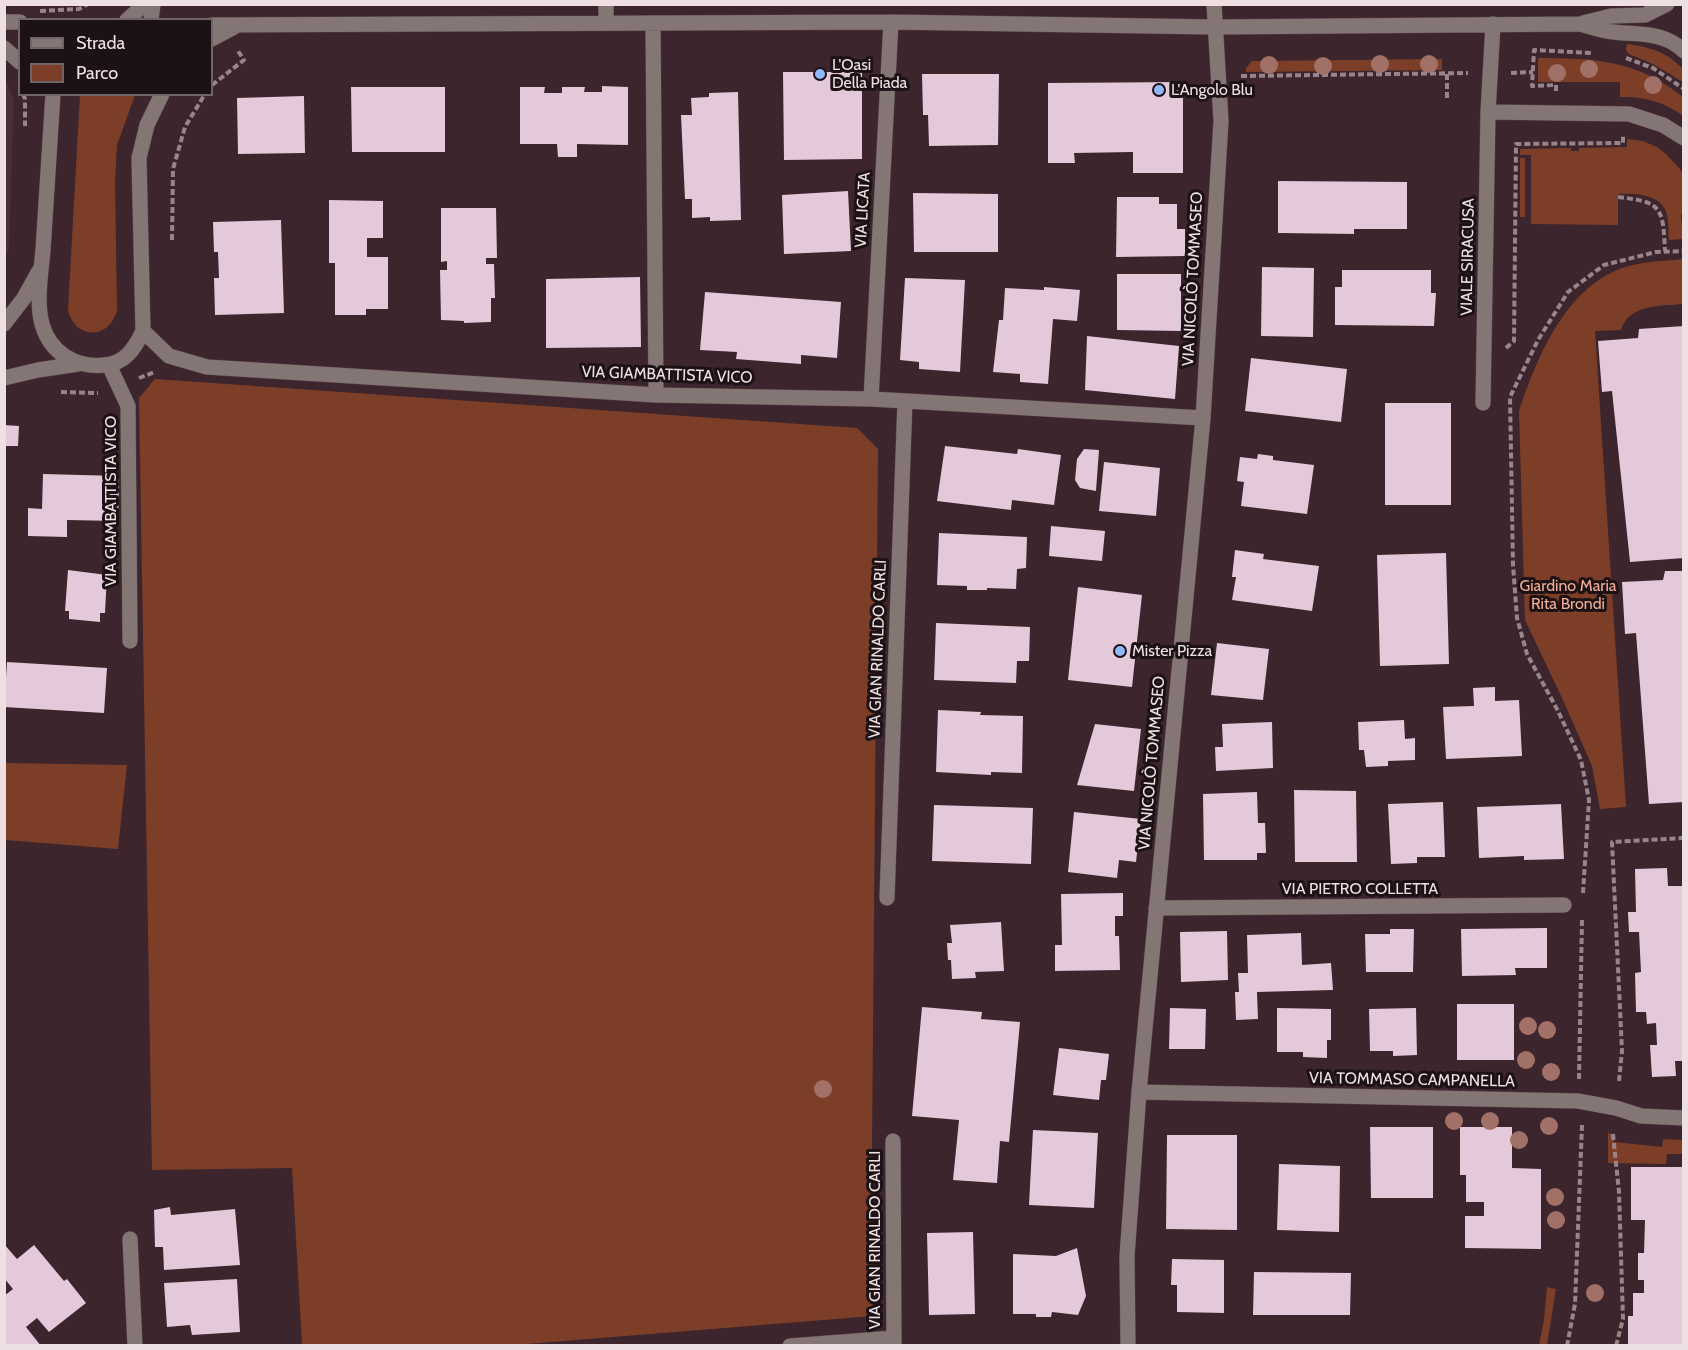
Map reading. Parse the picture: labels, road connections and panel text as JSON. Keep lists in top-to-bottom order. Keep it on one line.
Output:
{"streets":{"street":["VIA LICATA","VIALE SIRACUSA","VIA NICOLÒ TOMMASEO","VIA GIAMBATTISTA VICO","VIA GIAN RINALDO CARLI","VIA PIETRO COLLETTA","VIA TOMMASO CAMPANELLA"]},"crossings":[["VIA LICATA","VIA GIAMBATTISTA VICO"],["VIA NICOLÒ TOMMASEO","VIA GIAMBATTISTA VICO"],["VIA NICOLÒ TOMMASEO","VIA PIETRO COLLETTA"],["VIA NICOLÒ TOMMASEO","VIA TOMMASO CAMPANELLA"],["VIA GIAMBATTISTA VICO","VIA GIAN RINALDO CARLI"]],"parks":["Giardino Maria Rita Brondi"],"places":["L'Oasi Della Piada","L'Angolo Blu","Mister Pizza"],"legend":["Strada","Parco"]}
